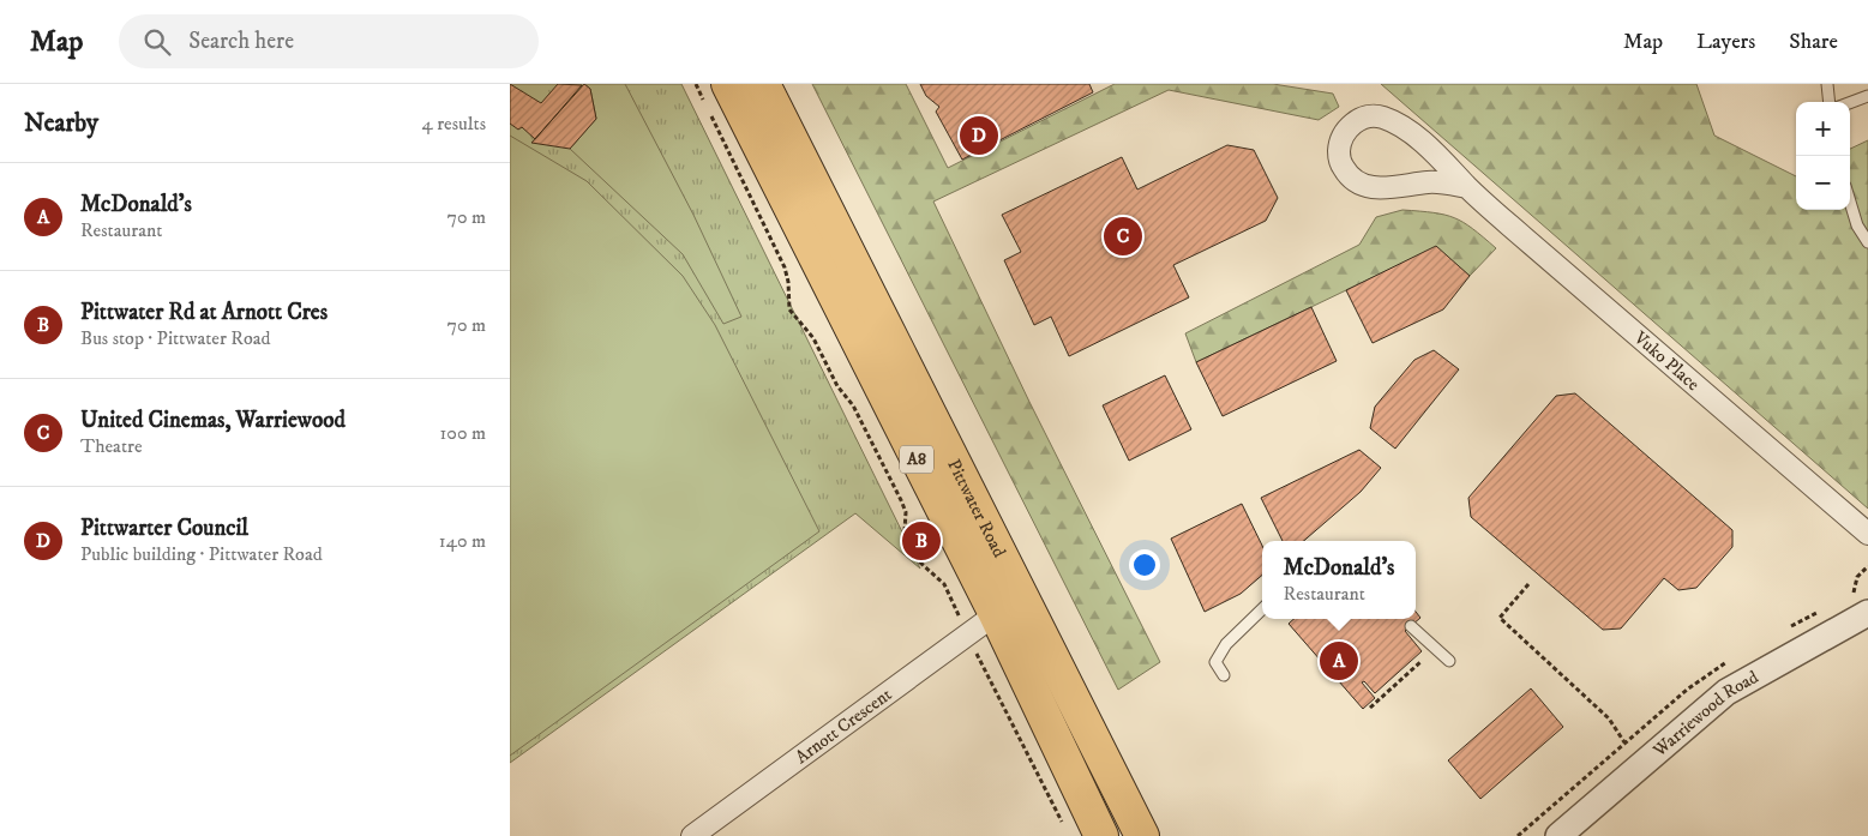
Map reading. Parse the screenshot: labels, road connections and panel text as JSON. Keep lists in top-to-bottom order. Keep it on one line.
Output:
{"streets":{"highway":["A8","Pittwater Road"],"street":["Vuko Place","Warriewood Road","Arnott Crescent"]},"crossings":[["Pittwater Road","Arnott Crescent"]],"page":{"header":"Map","search":"Search here","nav":["Map","Layers","Share"],"heading":["Nearby","4 results"],"map_buttons":["+","−"],"pins":["D","C","B","A"],"list":[{"mark":"A","name":"McDonald's","note":"Restaurant","value":"70 m"},{"mark":"B","name":"Pittwater Rd at Arnott Cres","note":"Bus stop · Pittwater Road","value":"70 m"},{"mark":"C","name":"United Cinemas, Warriewood","note":"Theatre","value":"100 m"},{"mark":"D","name":"Pittwarter Council","note":"Public building · Pittwater Road","value":"140 m"}],"popup":["McDonald's","Restaurant"]}}
